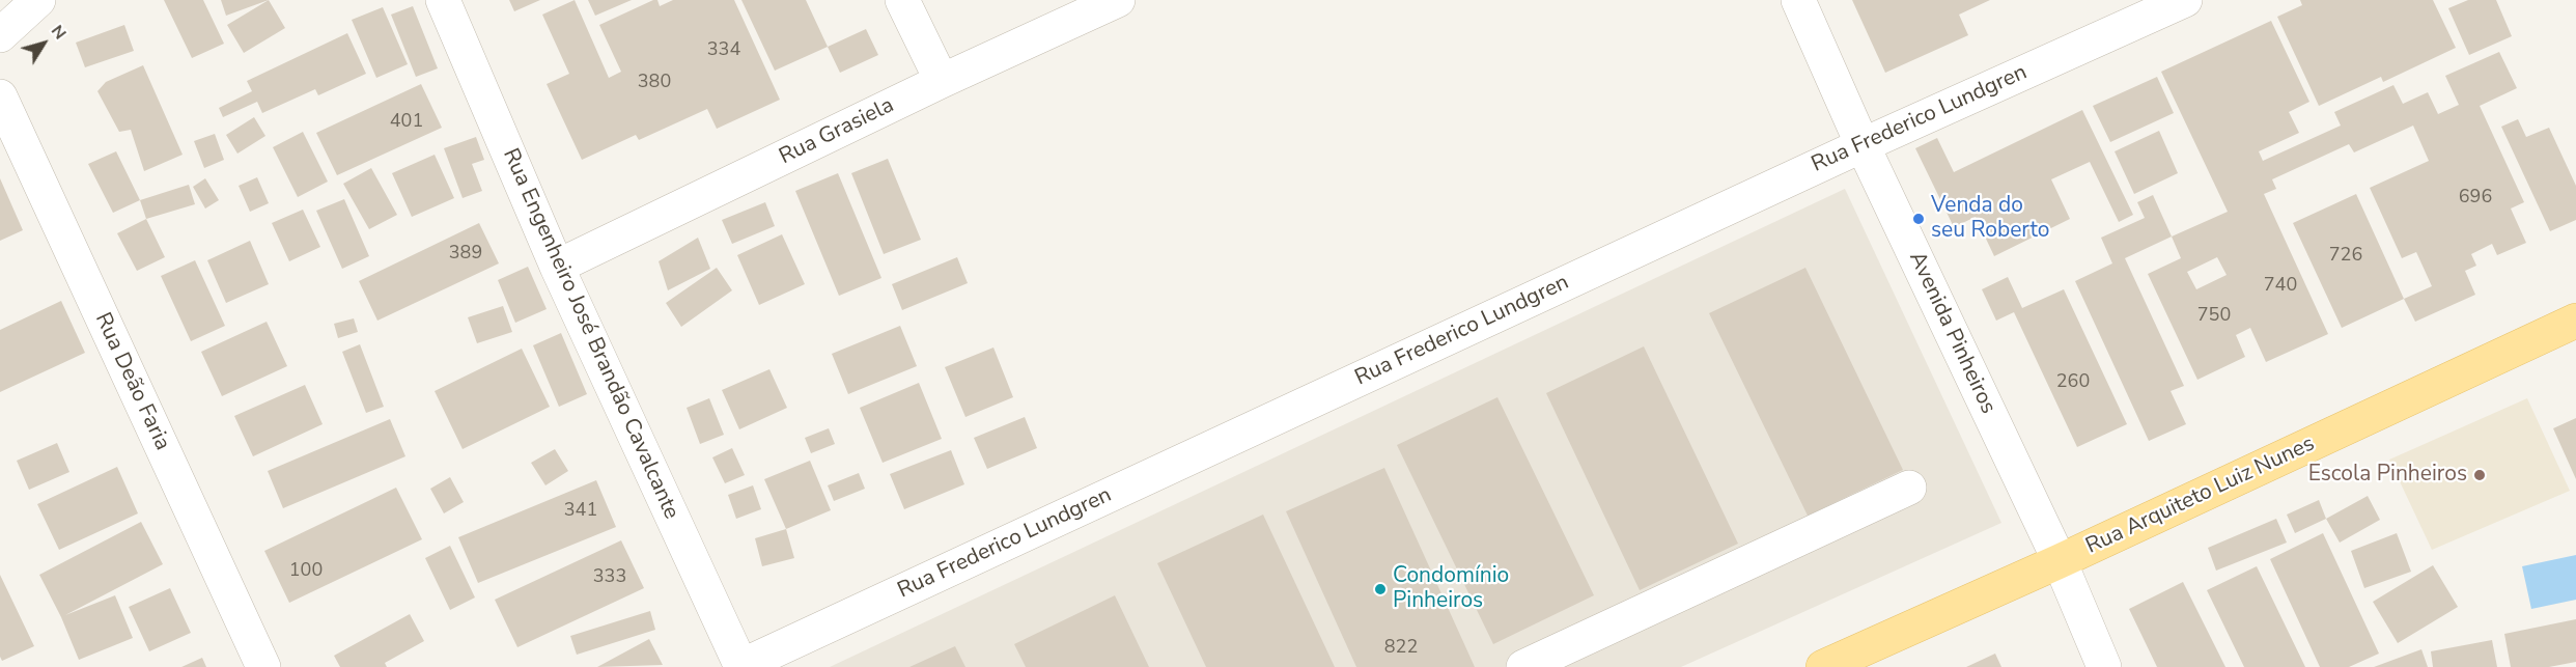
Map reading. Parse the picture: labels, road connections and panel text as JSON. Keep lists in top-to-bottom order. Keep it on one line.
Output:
{"streets":{"main road":["Rua Arquiteto Luiz Nunes"],"street":["Rua Frederico Lundgren","Rua Grasiela","Avenida Pinheiros","Rua Engenheiro José Brandão Cavalcante","Rua Deão Faria"]},"crossings":[["Rua Frederico Lundgren","Avenida Pinheiros"],["Rua Frederico Lundgren","Rua Engenheiro José Brandão Cavalcante"],["Rua Grasiela","Rua Engenheiro José Brandão Cavalcante"],["Avenida Pinheiros","Rua Arquiteto Luiz Nunes"]],"places":["Venda do seu Roberto","Escola Pinheiros","Condomínio Pinheiros"],"house_numbers":["334","380","401","696","389","726","740","750","260","341","100","333","822"],"north":"top right"}
